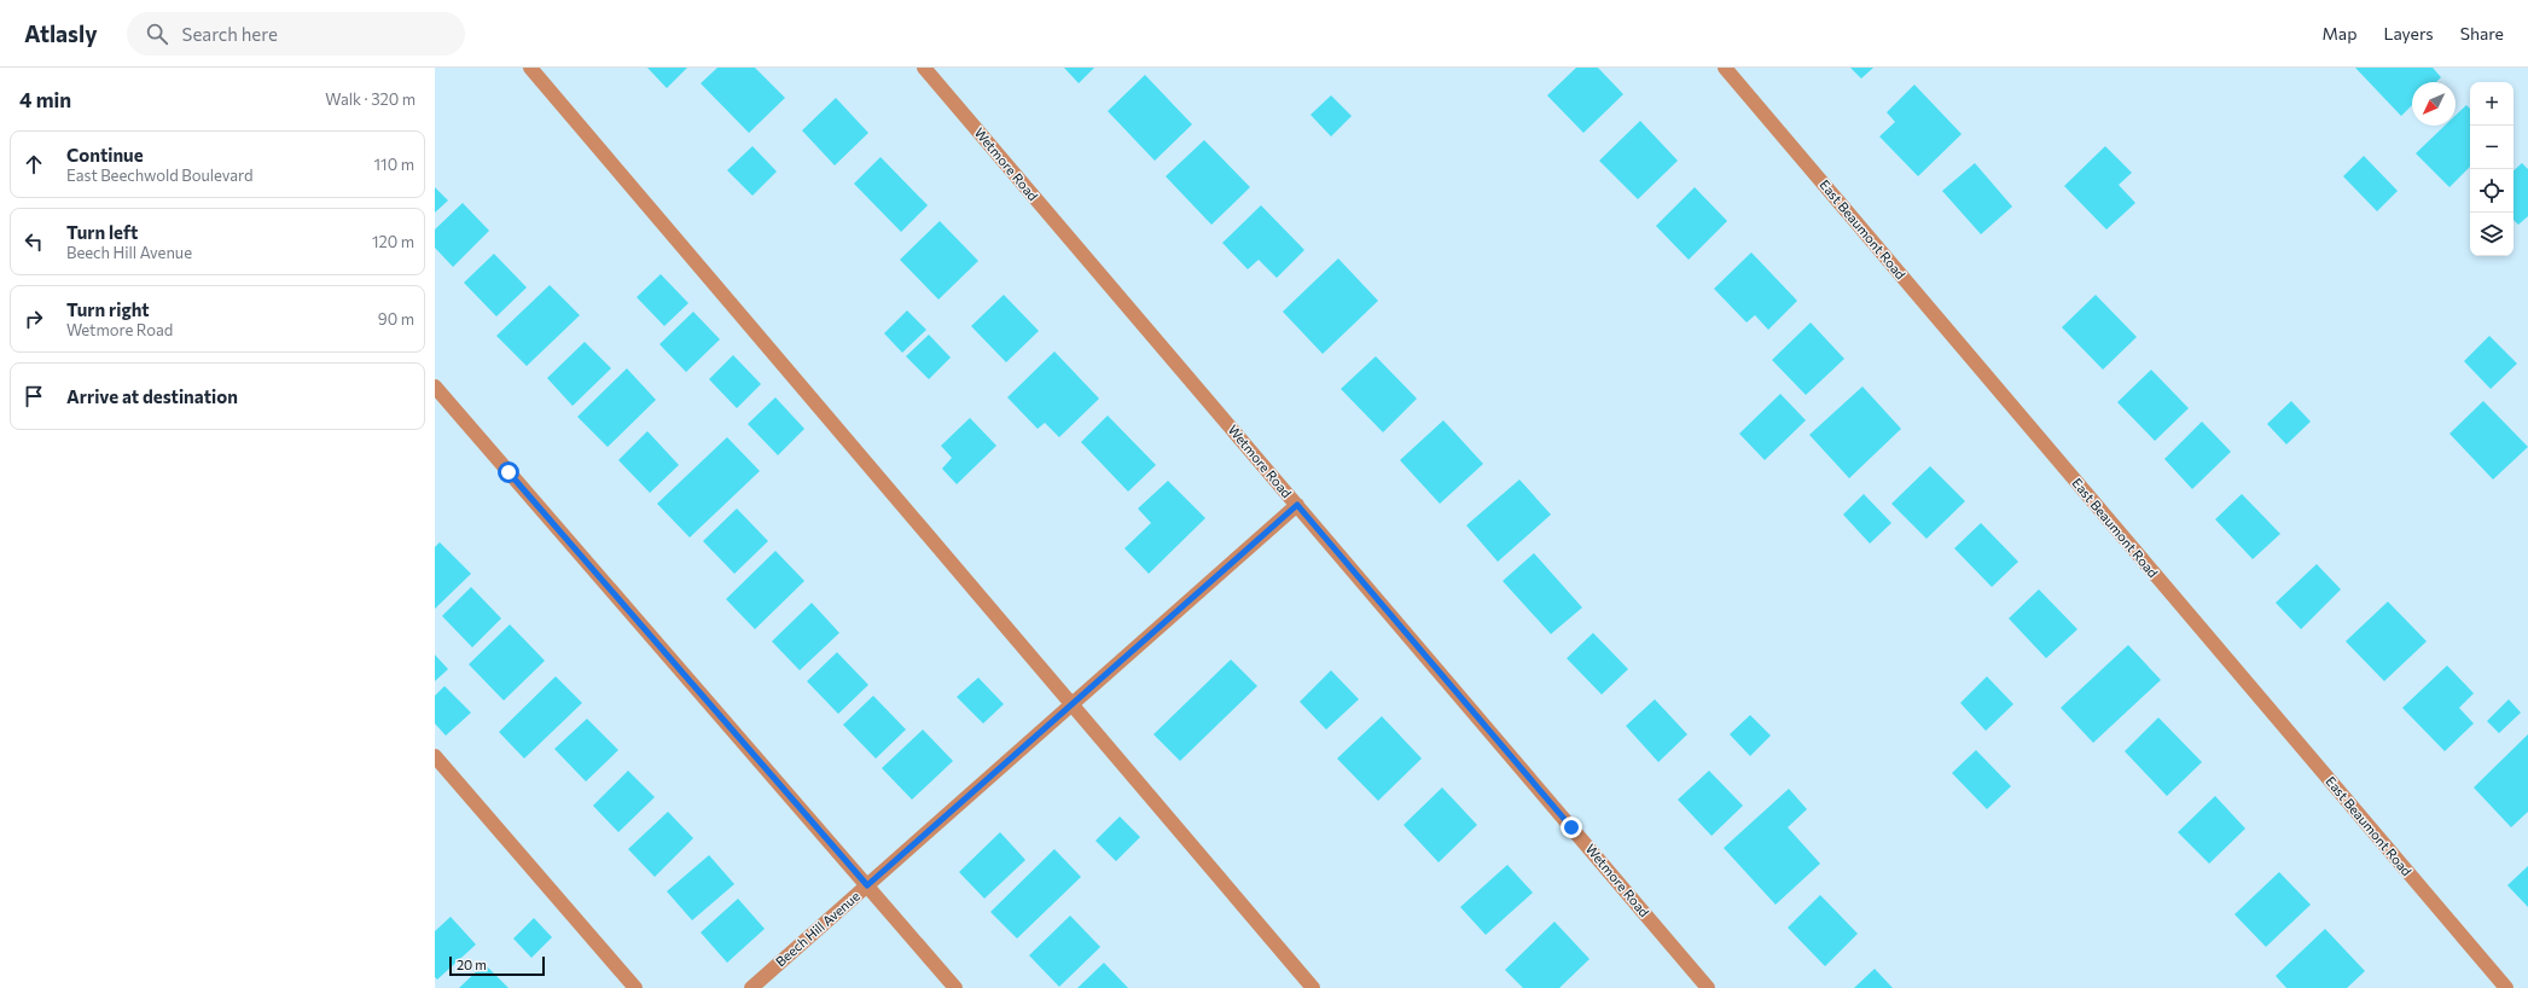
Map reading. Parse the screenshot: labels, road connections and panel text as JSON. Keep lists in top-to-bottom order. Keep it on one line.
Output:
{"streets":{"street":["Wetmore Road","East Beaumont Road","Beech Hill Avenue"]},"crossings":[["Wetmore Road","Beech Hill Avenue"]],"scale_bar":"20 m","north":"bottom left","page":{"header":"Atlasly","search":"Search here","nav":["Map","Layers","Share"],"heading":["4 min","Walk · 320 m"],"map_buttons":["+","−"],"list":[["Continue","East Beechwold Boulevard","110 m"],["Turn left","Beech Hill Avenue","120 m"],["Turn right","Wetmore Road","90 m"],"Arrive at destination"],"scale":"20 m"}}
